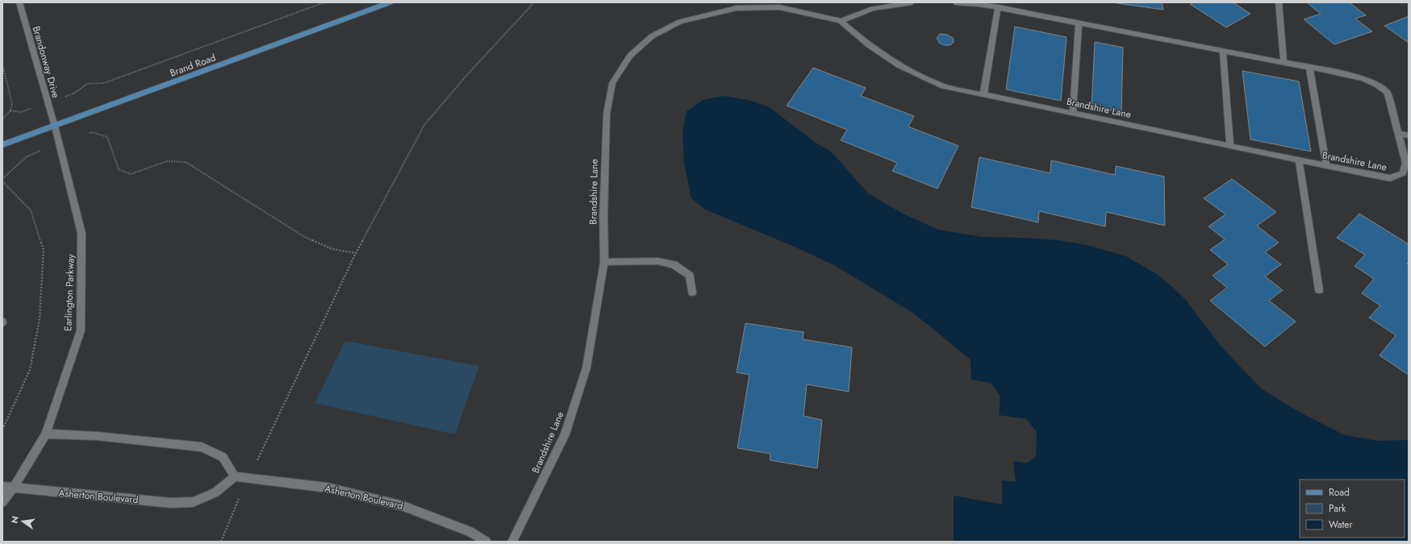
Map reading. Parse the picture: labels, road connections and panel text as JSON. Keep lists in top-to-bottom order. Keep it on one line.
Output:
{"streets":{"main road":["Brand Road"],"street":["Brandonway Drive","Brandshire Lane","Earlington Parkway","Asherton Boulevard"]},"crossings":[["Brandonway Drive","Brand Road"],["Brandonway Drive","Earlington Parkway"],["Brand Road","Earlington Parkway"],["Earlington Parkway","Asherton Boulevard"]],"legend":["Road","Park","Water"],"north":"left"}
